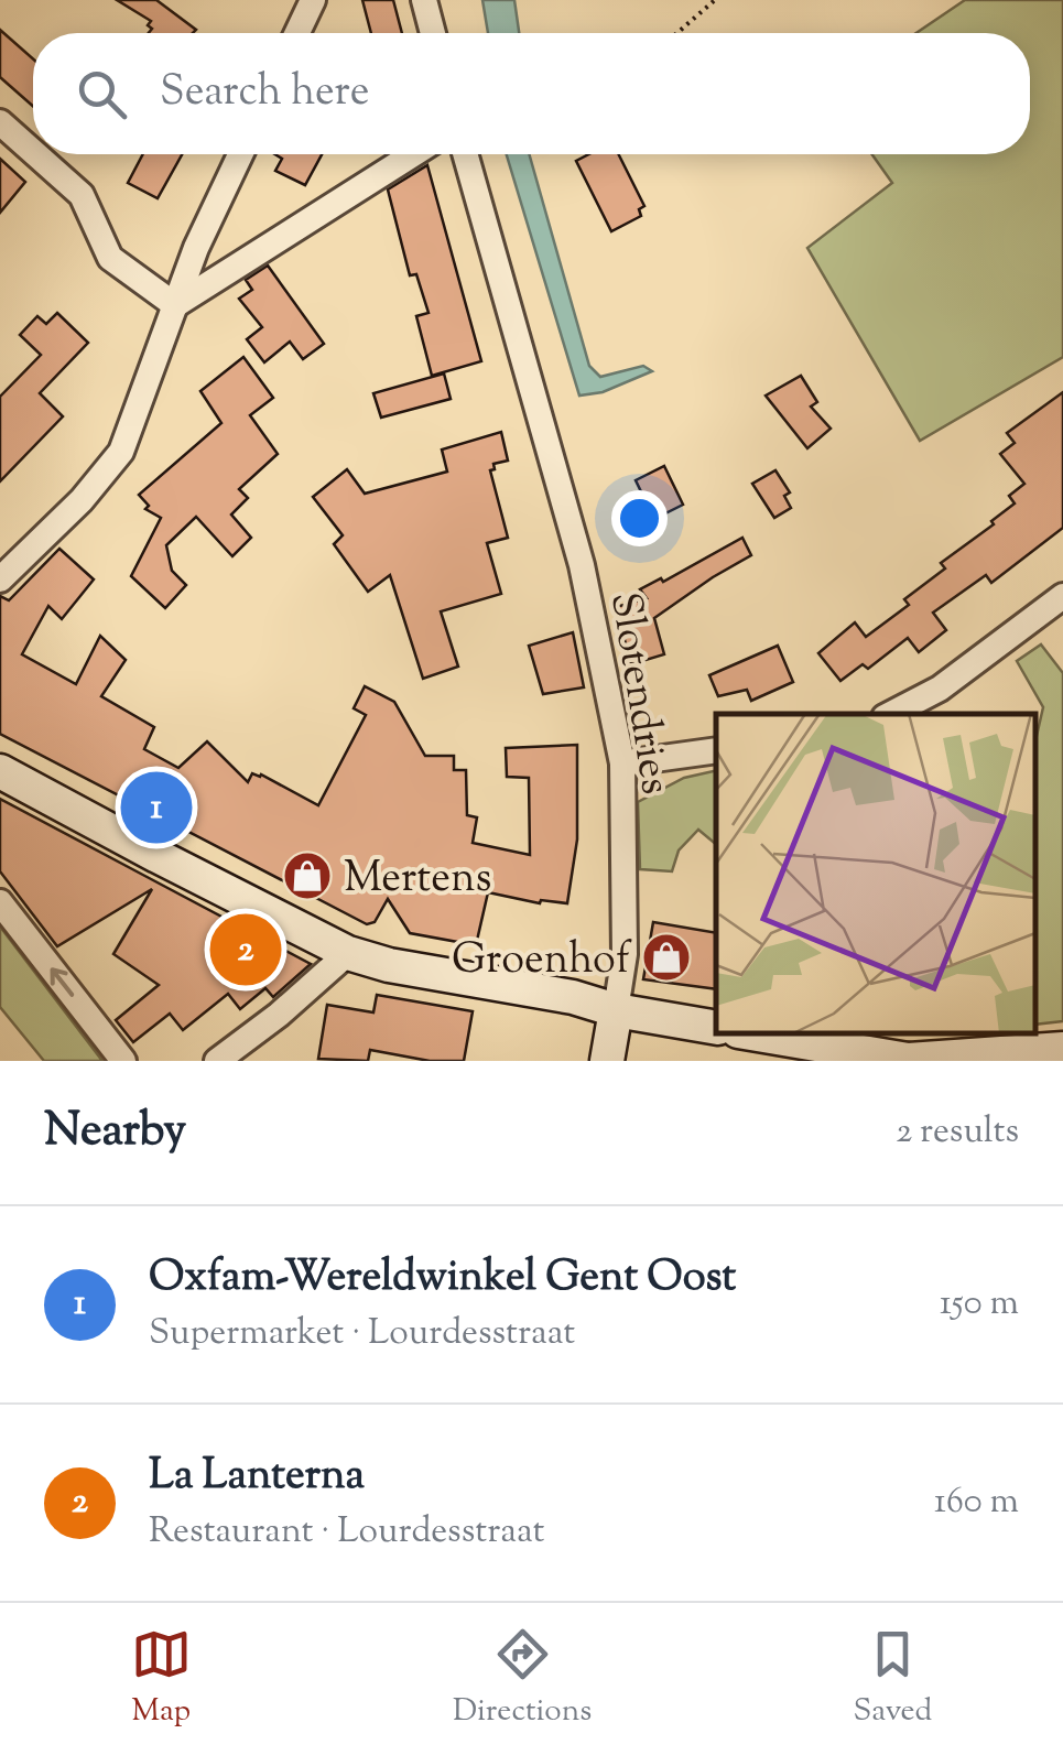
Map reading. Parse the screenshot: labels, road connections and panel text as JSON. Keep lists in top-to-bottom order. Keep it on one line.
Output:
{"streets":{"street":["Slotendries"]},"places":{"shop":["Mertens","Groenhof"]},"page":{"search":"Search here","pins":["1","2"],"heading":["Nearby","2 results"],"list":[{"mark":"1","name":"Oxfam-Wereldwinkel Gent Oost","note":"Supermarket · Lourdesstraat","value":"150 m"},{"mark":"2","name":"La Lanterna","note":"Restaurant · Lourdesstraat","value":"160 m"}],"nav":["Map","Directions","Saved"]}}
